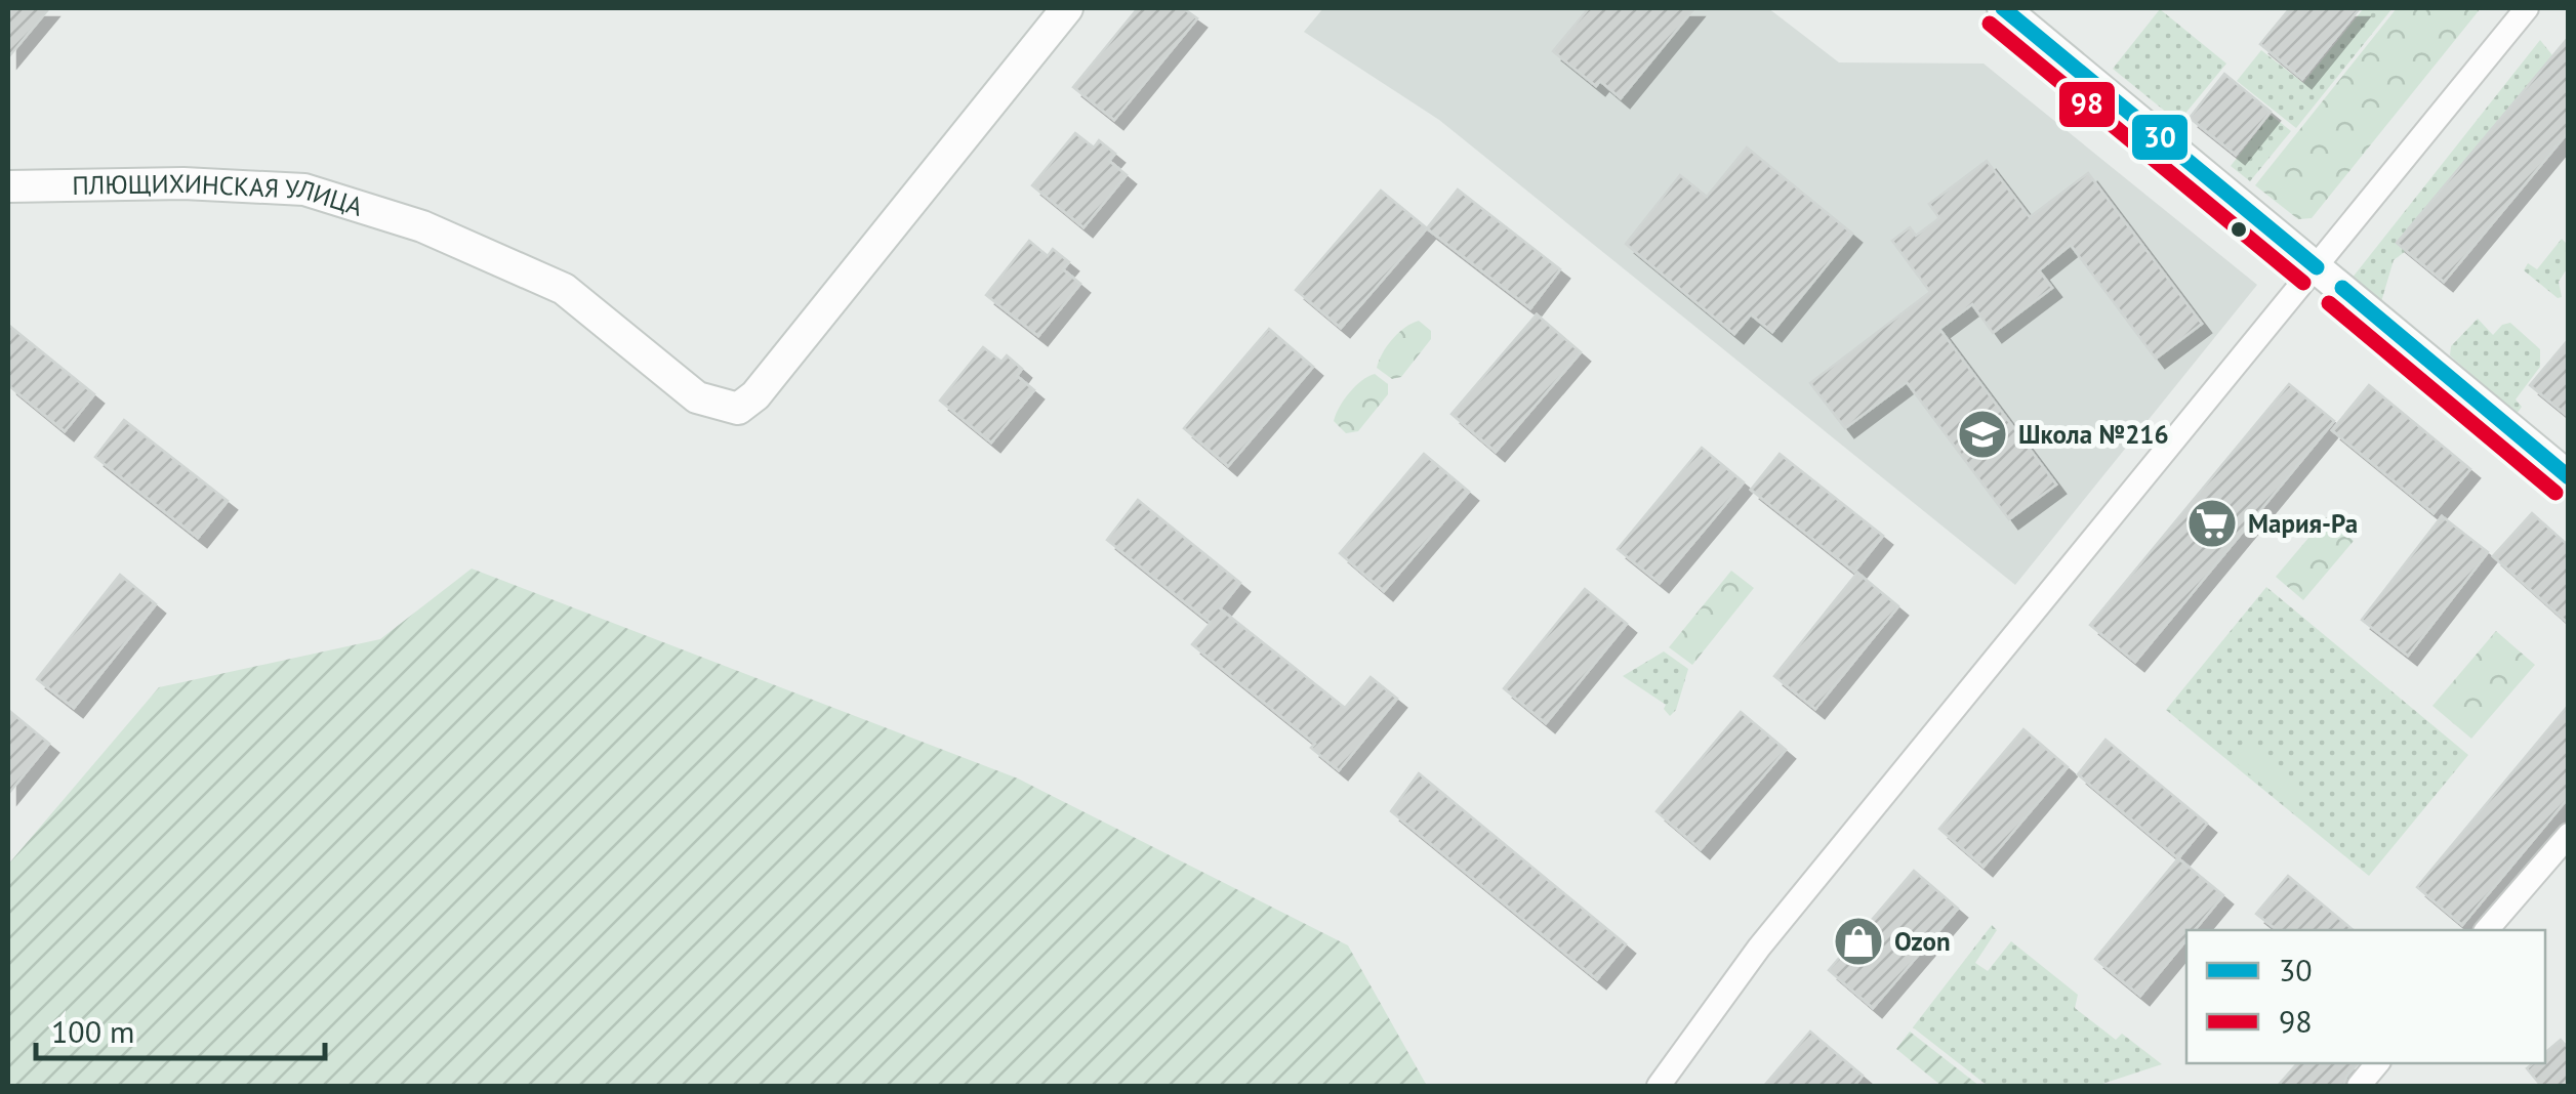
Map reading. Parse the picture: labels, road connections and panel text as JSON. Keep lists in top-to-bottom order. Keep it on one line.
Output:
{"streets":{"street":["ПЛЮЩИХИНСКАЯ УЛИЦА"]},"places":{"school or university":["Школа №216"],"supermarket":["Мария-Ра"],"shop":["Ozon"]},"lines":["transit line 30","transit line 98"],"legend":["30","98"],"scale_bar":"100 m"}
